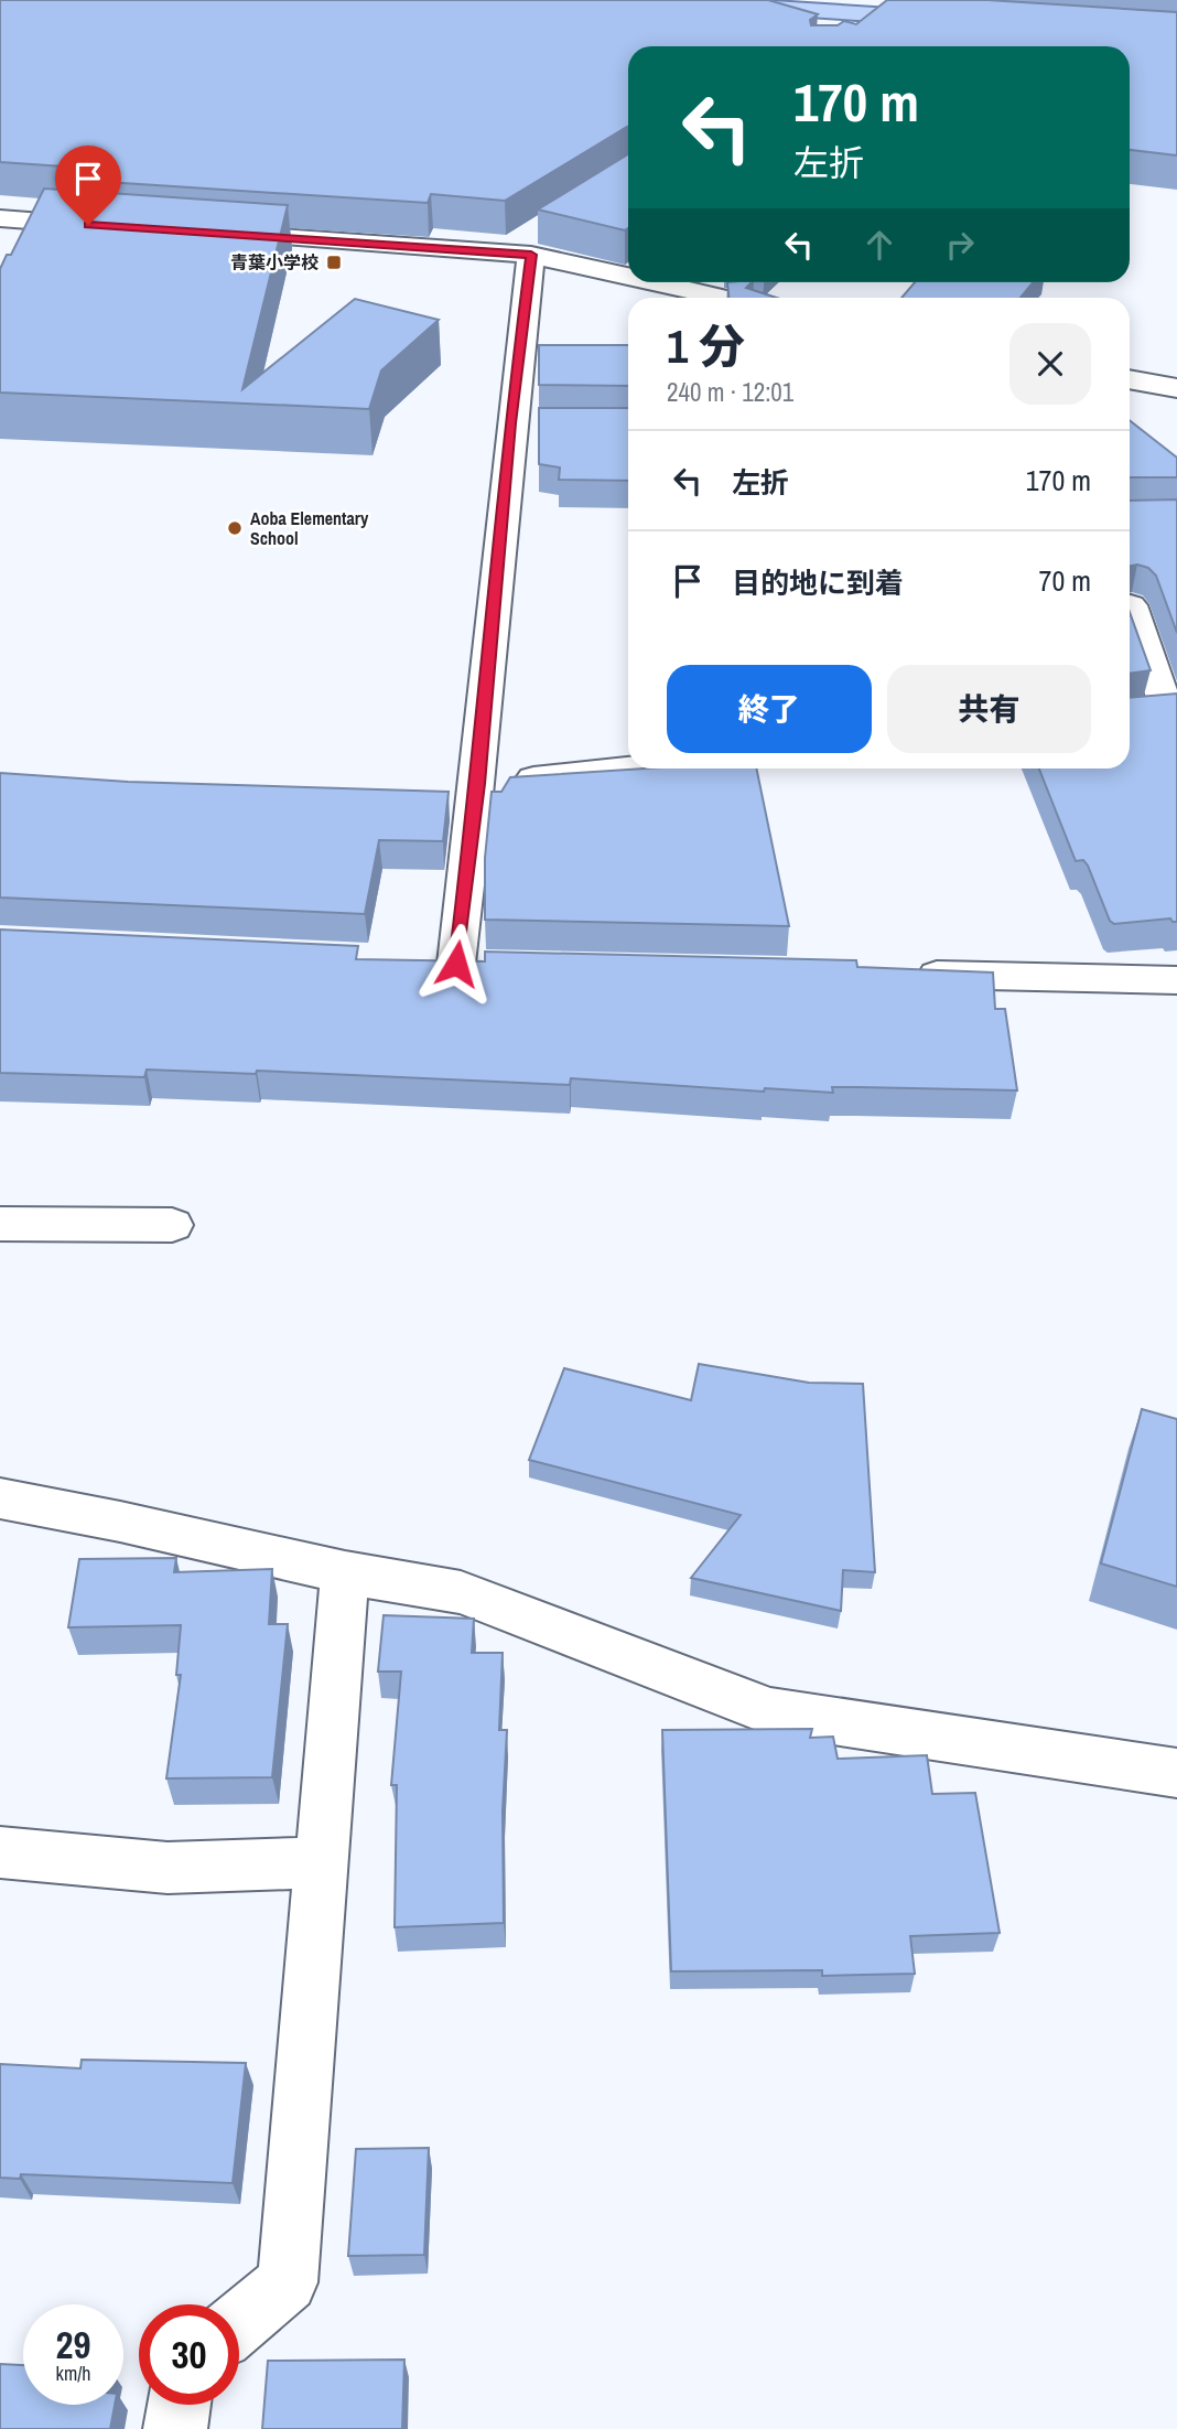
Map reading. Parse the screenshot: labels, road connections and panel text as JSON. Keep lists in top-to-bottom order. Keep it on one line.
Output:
{"places":{"transit":["青葉小学校"],"other":["Aoba Elementary School"]},"page":{"turn":["170 m","左折"],"heading":["1 分","240 m · 12:01"],"list":[{"name":"左折","value":"170 m"},{"name":"目的地に到着","value":"70 m"}],"buttons":["終了","共有"],"speed":"29 km/h","limit":"30"}}
